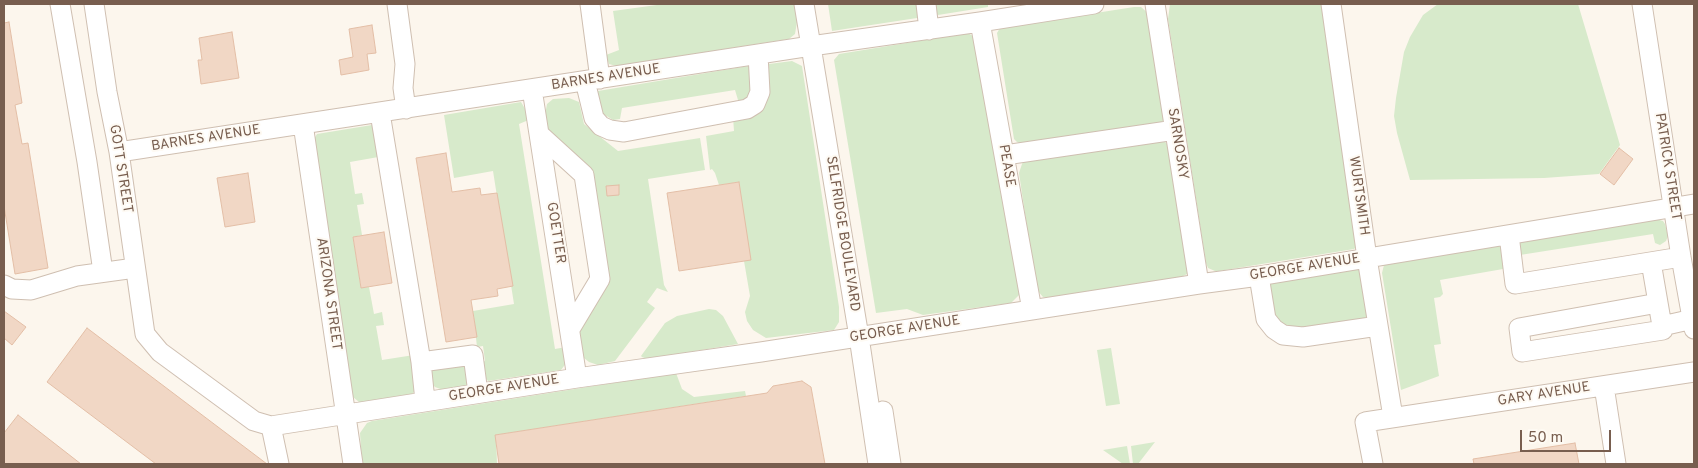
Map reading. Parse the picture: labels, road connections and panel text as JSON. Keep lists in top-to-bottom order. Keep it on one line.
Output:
{"streets":{"street":["BARNES AVENUE","SARNOSKY","PEASE","PATRICK STREET","GOTT STREET","WURTSMITH","GOETTER","SELFRIDGE BOULEVARD","GEORGE AVENUE","ARIZONA STREET","GARY AVENUE"]},"crossings":[["BARNES AVENUE","PEASE"],["BARNES AVENUE","GOTT STREET"],["BARNES AVENUE","GOETTER"],["BARNES AVENUE","SELFRIDGE BOULEVARD"],["BARNES AVENUE","ARIZONA STREET"],["SARNOSKY","GEORGE AVENUE"],["PEASE","GEORGE AVENUE"],["PATRICK STREET","GEORGE AVENUE"],["GOTT STREET","GEORGE AVENUE"],["WURTSMITH","GEORGE AVENUE"],["WURTSMITH","GARY AVENUE"],["GOETTER","GEORGE AVENUE"],["SELFRIDGE BOULEVARD","GEORGE AVENUE"],["GEORGE AVENUE","ARIZONA STREET"]],"scale_bar":"50 m"}
